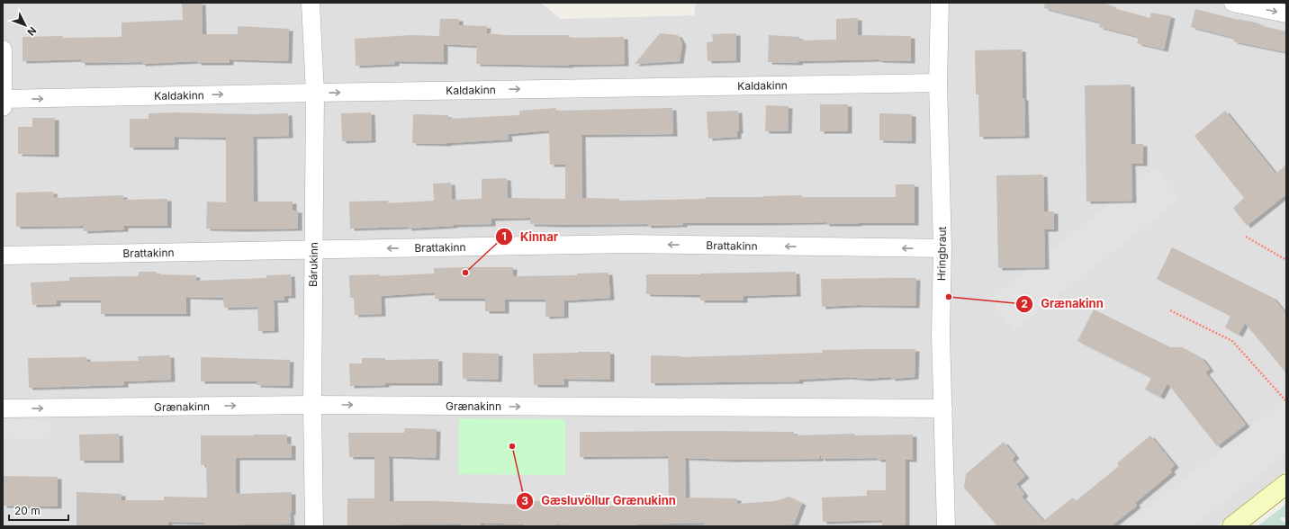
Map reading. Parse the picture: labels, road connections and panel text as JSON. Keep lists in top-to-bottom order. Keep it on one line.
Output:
{"streets":{"street":["Kaldakinn","Brattakinn","Hringbraut","Bárukinn","Grænakinn"]},"crossings":[["Kaldakinn","Hringbraut"],["Kaldakinn","Bárukinn"],["Brattakinn","Hringbraut"],["Brattakinn","Bárukinn"],["Hringbraut","Grænakinn"],["Bárukinn","Grænakinn"]],"one_way":["Kaldakinn","Brattakinn","Grænakinn"],"places":["Kinnar","Grænakinn","Gæsluvöllur Grænukinn"],"scale_bar":"20 m","north":"bottom right"}
